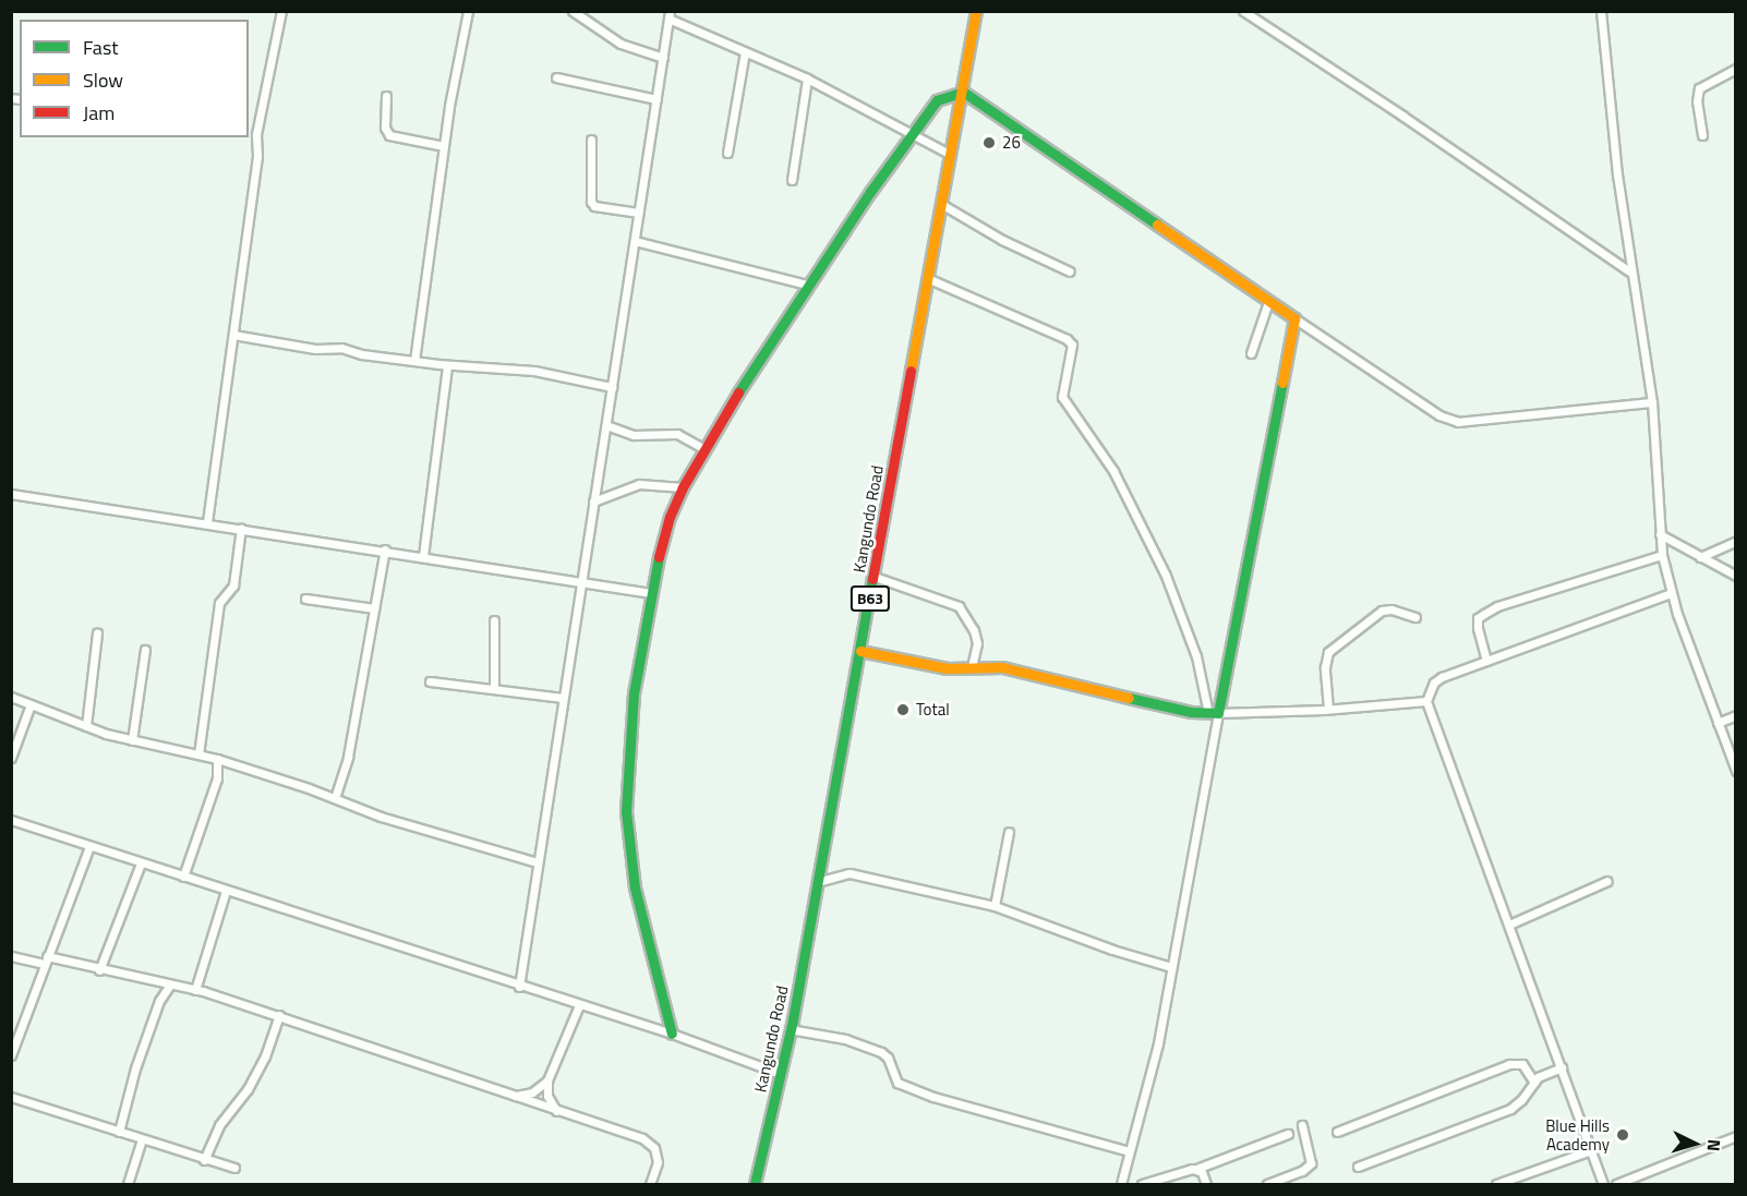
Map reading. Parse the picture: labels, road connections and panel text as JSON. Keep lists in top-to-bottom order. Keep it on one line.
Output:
{"streets":{"main road":["Kangundo Road","B63"]},"places":["26","Total","Blue Hills Academy"],"legend":["Fast","Slow","Jam"],"north":"right"}
